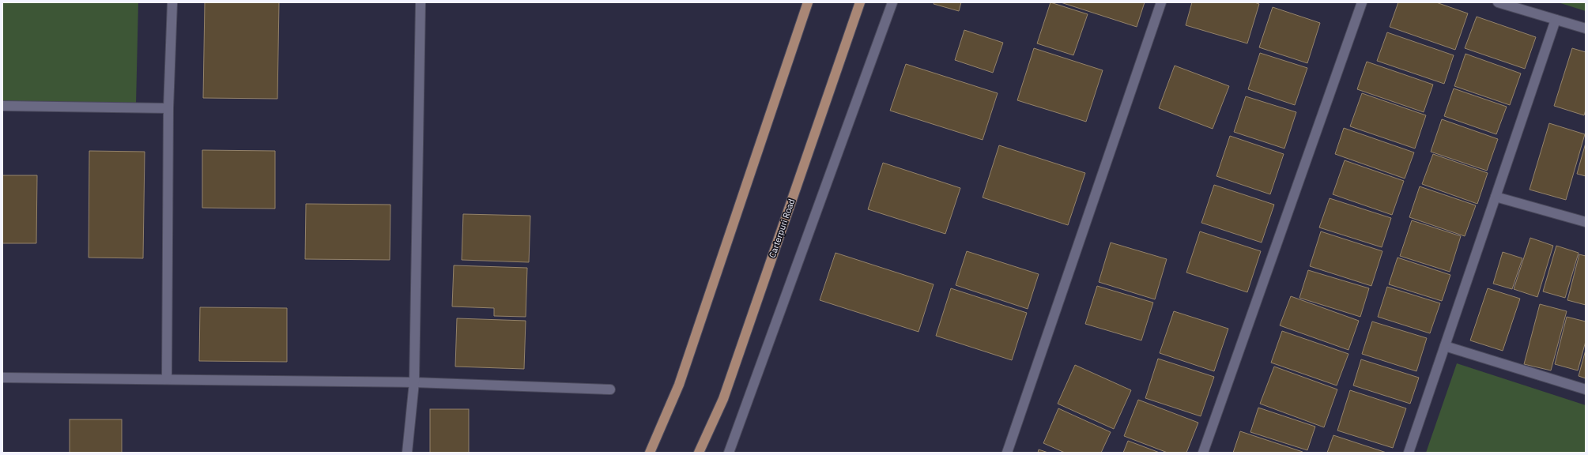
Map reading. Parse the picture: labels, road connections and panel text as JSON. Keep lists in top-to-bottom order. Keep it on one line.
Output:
{"streets":{"main road":["Carterpuri Road"]}}
